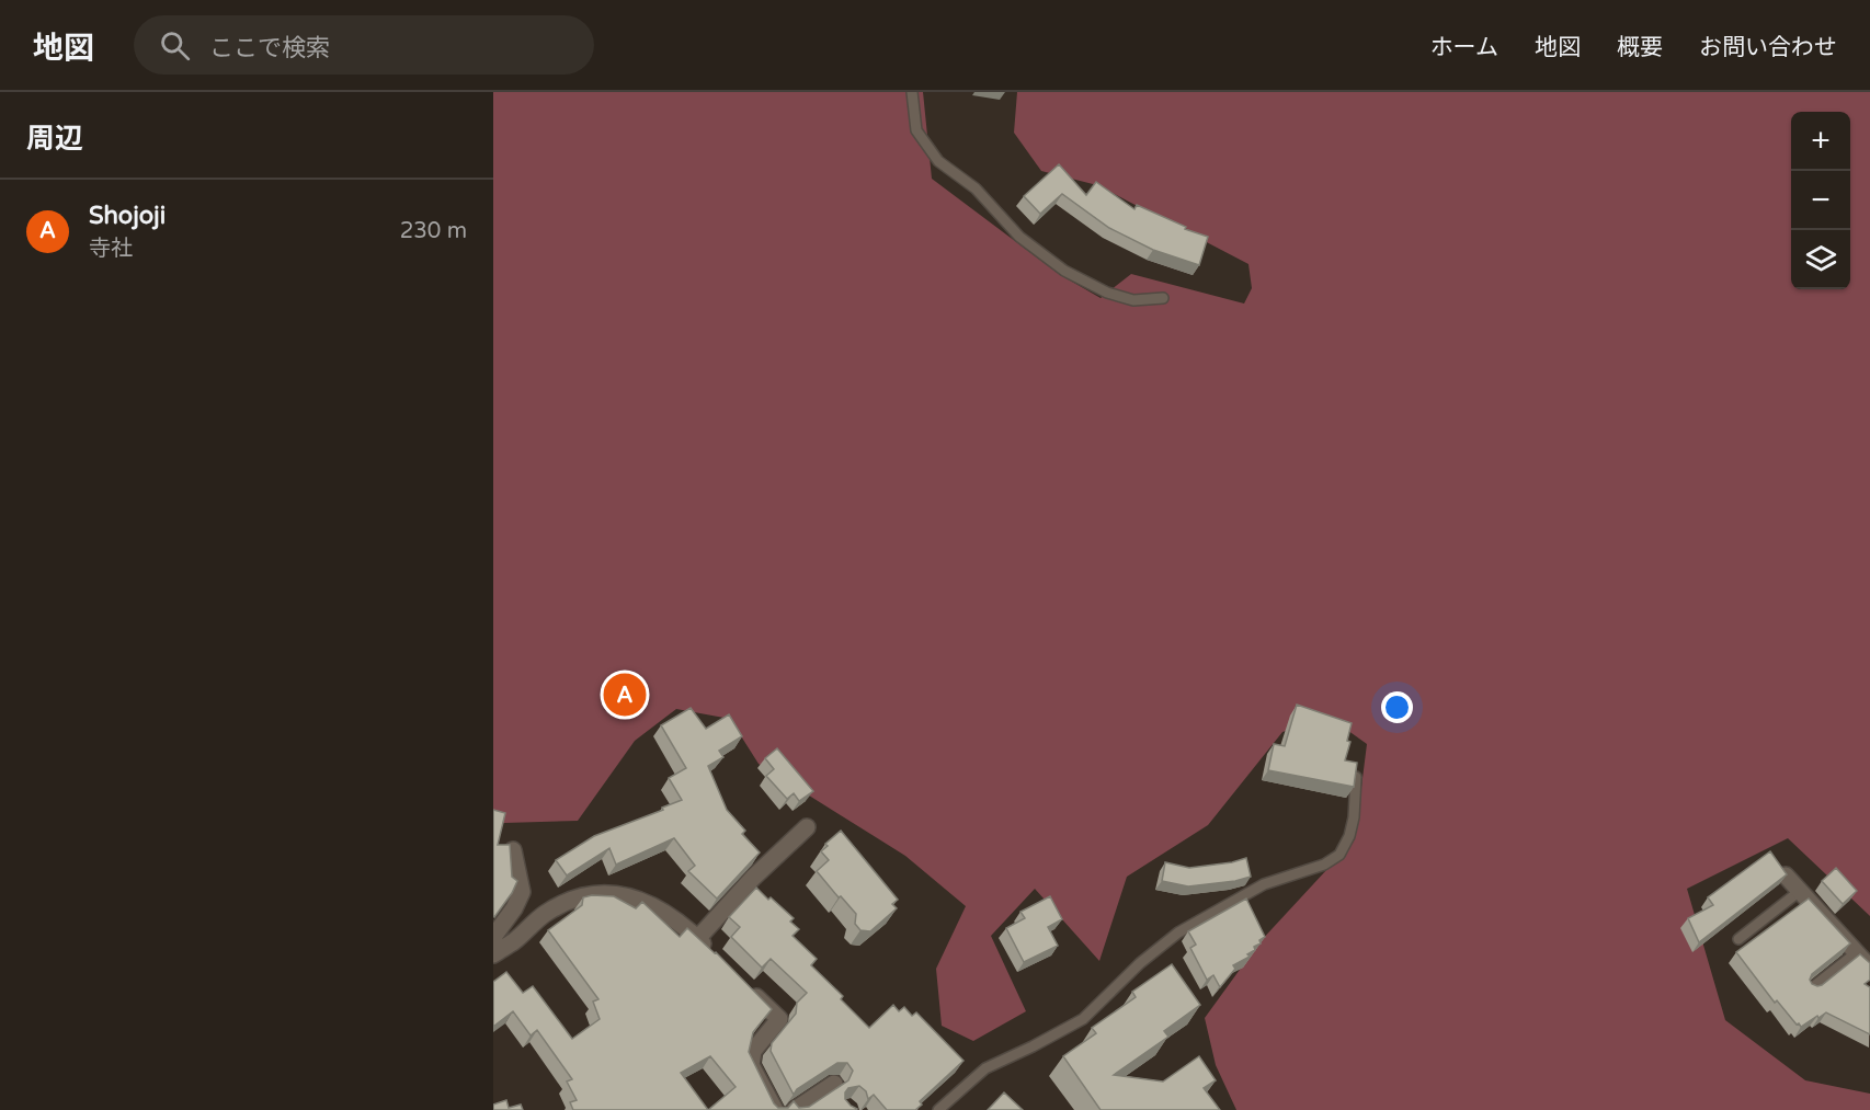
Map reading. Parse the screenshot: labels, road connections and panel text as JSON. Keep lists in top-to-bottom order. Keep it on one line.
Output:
{"page":{"header":"地図","search":"ここで検索","nav":["ホーム","地図","概要","お問い合わせ"],"heading":"周辺","map_buttons":["+","−"],"list":[{"mark":"A","name":"Shojoji","note":"寺社","value":"230 m"}],"pins":"A"}}
